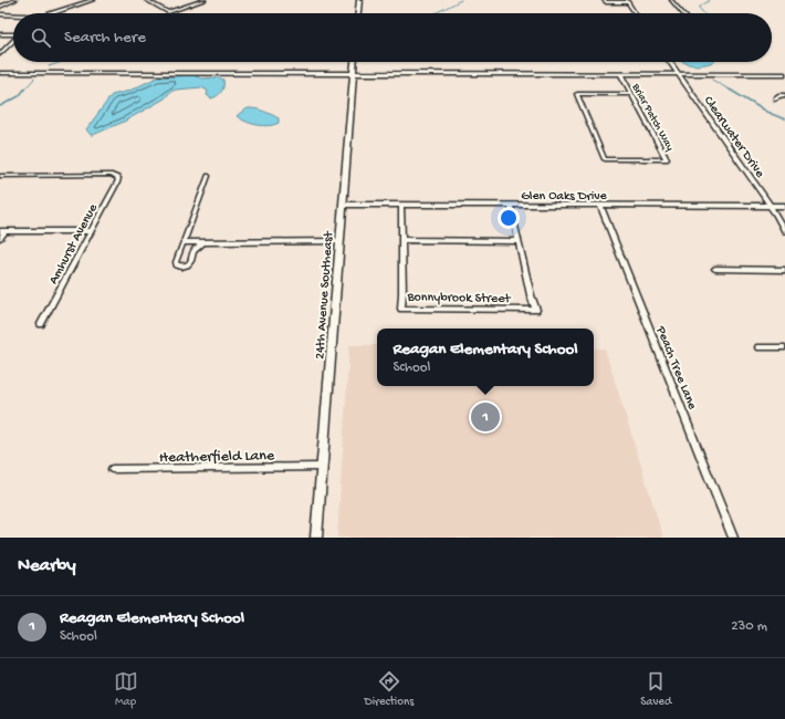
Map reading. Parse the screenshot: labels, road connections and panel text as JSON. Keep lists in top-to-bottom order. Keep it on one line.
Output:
{"streets":{"street":["Briar Patch Way","Clearwater Drive","Glen Oaks Drive","Amhurst Avenue","24th Avenue Southeast","Bonnybrook Street","Peach Tree Lane","Heatherfield Lane"]},"crossings":[["Clearwater Drive","Glen Oaks Drive"],["Glen Oaks Drive","24th Avenue Southeast"],["Glen Oaks Drive","Bonnybrook Street"],["Glen Oaks Drive","Peach Tree Lane"],["24th Avenue Southeast","Heatherfield Lane"]],"page":{"search":"Search here","popup":["Reagan Elementary School","School"],"pins":"1","heading":"Nearby","list":[{"mark":"1","name":"Reagan Elementary School","note":"School","value":"230 m"}],"nav":["Map","Directions","Saved"]}}
